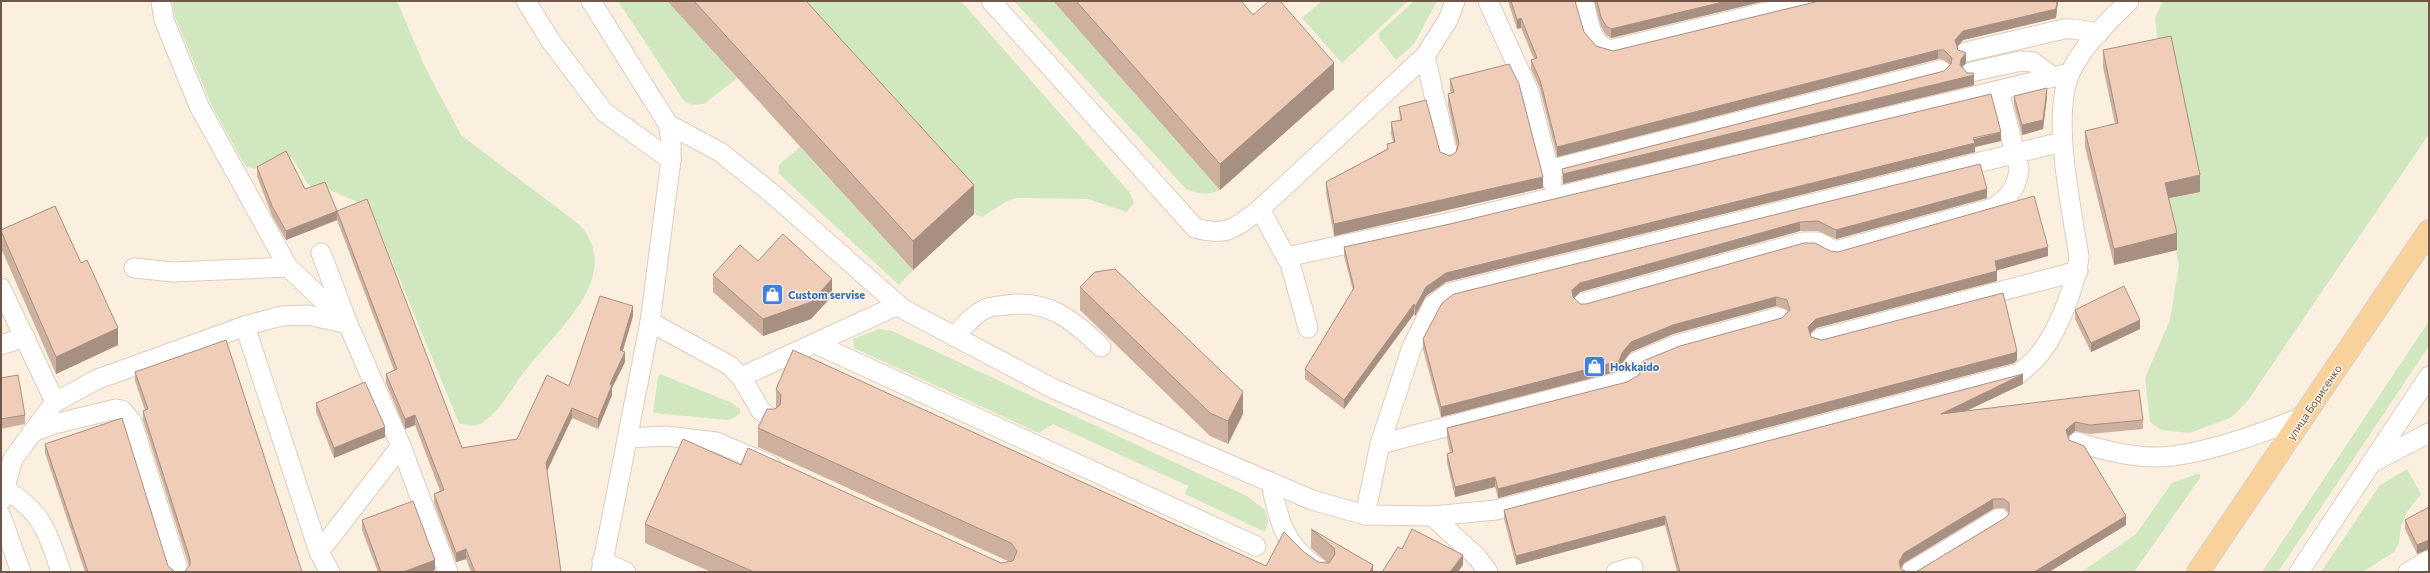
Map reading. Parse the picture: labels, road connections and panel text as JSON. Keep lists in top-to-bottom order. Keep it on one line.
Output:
{"streets":{"main road":["улица Борисенко"]},"places":{"shop":["Custom servise","Hokkaido"]}}
